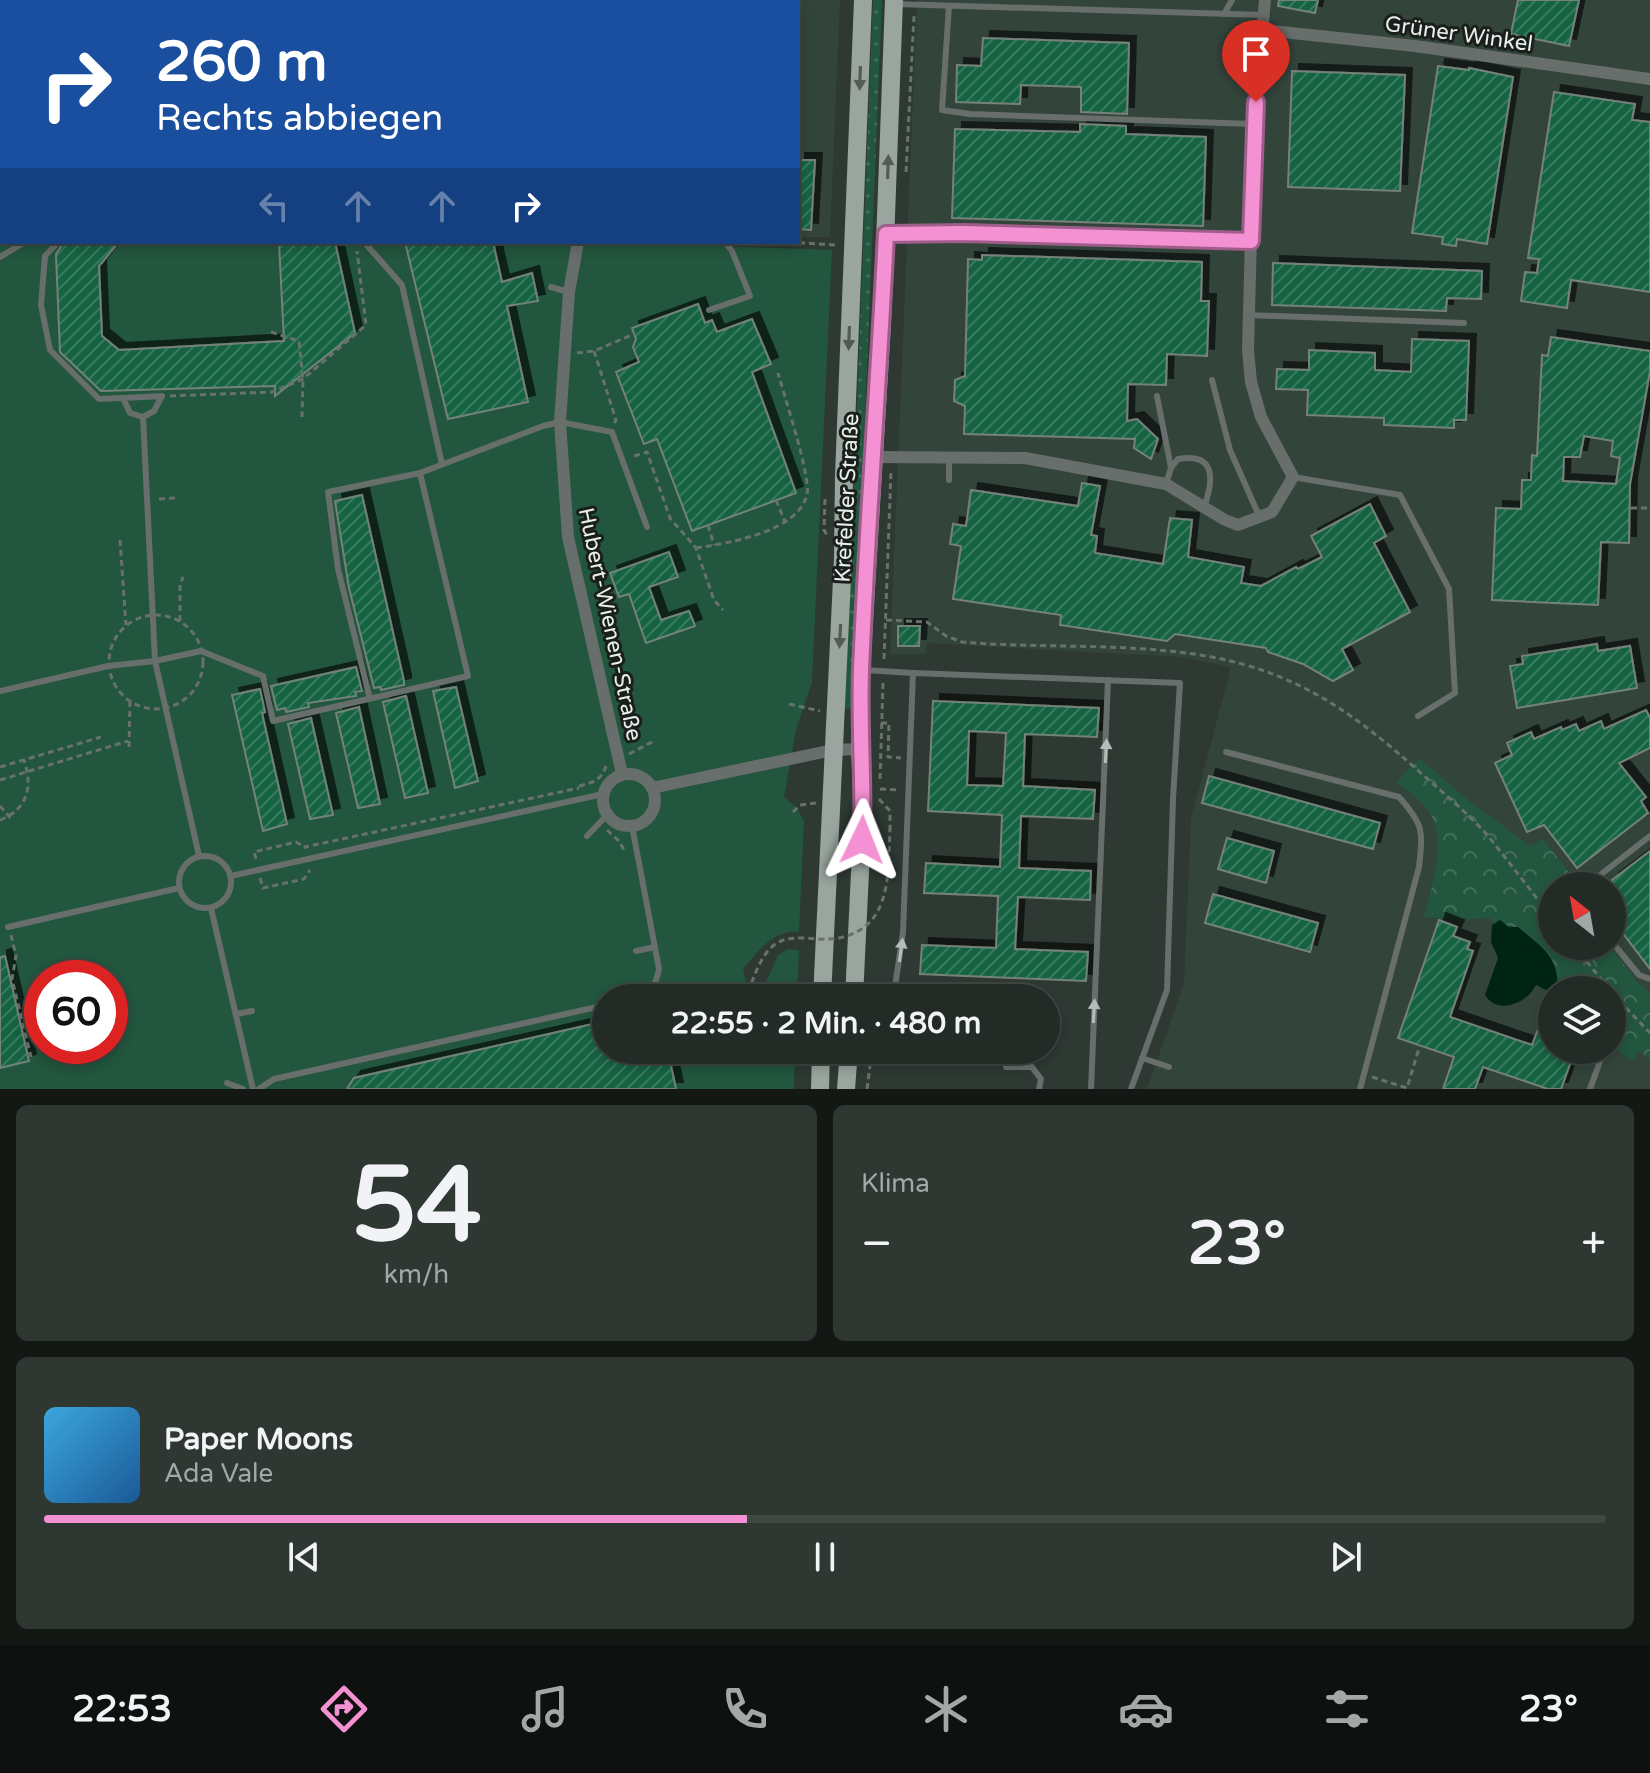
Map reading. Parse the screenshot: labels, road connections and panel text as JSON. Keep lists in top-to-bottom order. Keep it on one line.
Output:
{"streets":{"main road":["Krefelder Straße"],"street":["Grüner Winkel","Hubert-Wienen-Straße"]},"north":"top left","page":{"turn":["260 m","Rechts abbiegen"],"limit":"60","trip":"22:55 · 2 Min. · 480 m","tile":[["54","km/h"],"Klima"],"heat":["−","23°","+"],"song":["Paper Moons","Ada Vale"],"tabs":["22:53","23°"]}}
